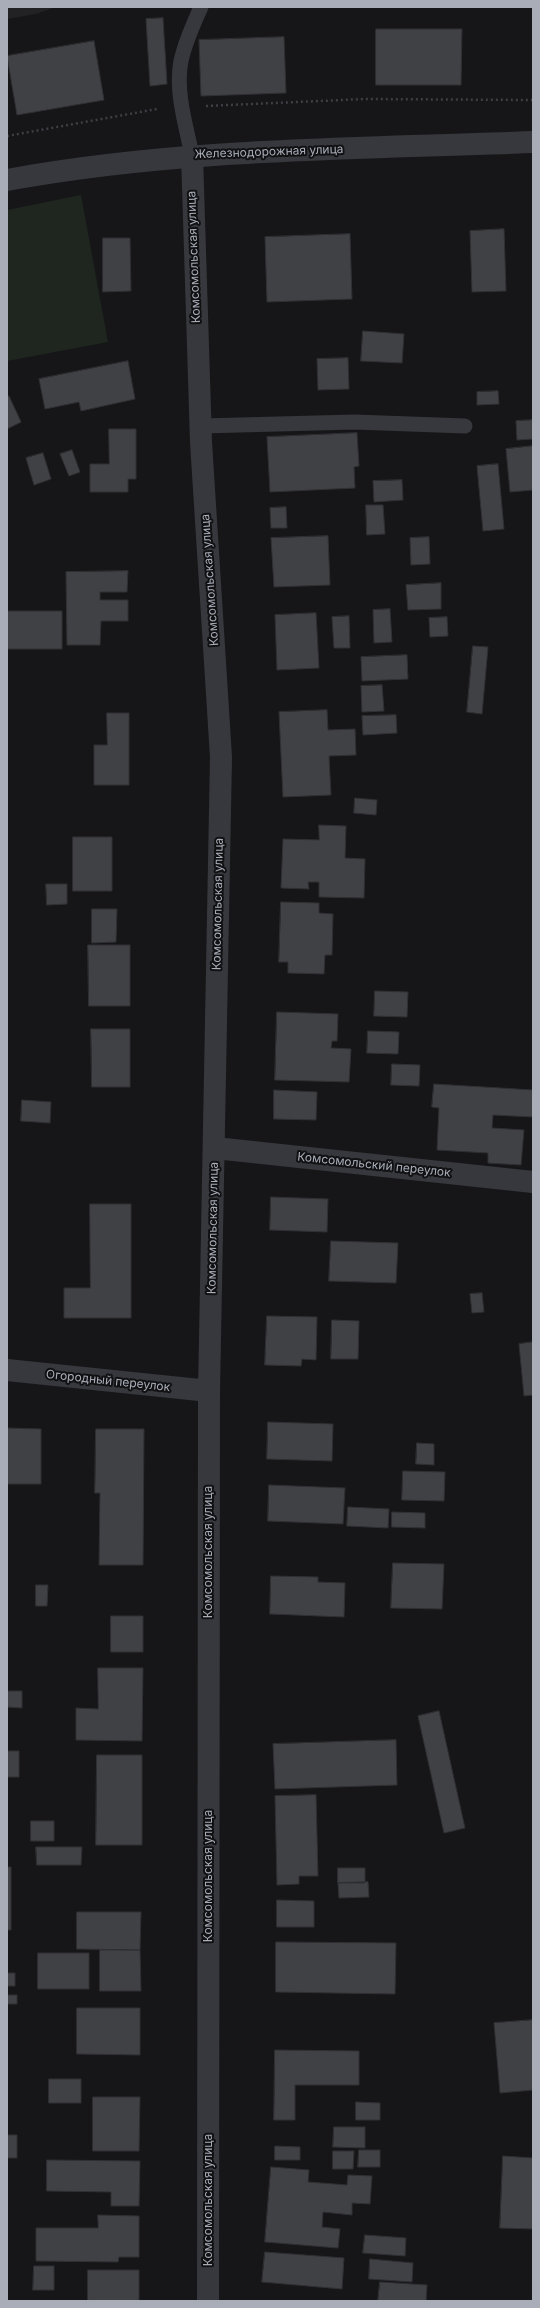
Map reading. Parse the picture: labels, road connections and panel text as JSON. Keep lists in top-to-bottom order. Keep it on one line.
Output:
{"streets":{"street":["Железнодорожная улица","Комсомольская улица","Комсомольский переулок","Огородный переулок"]},"crossings":[["Железнодорожная улица","Комсомольская улица"],["Комсомольская улица","Комсомольский переулок"],["Комсомольская улица","Огородный переулок"]]}
